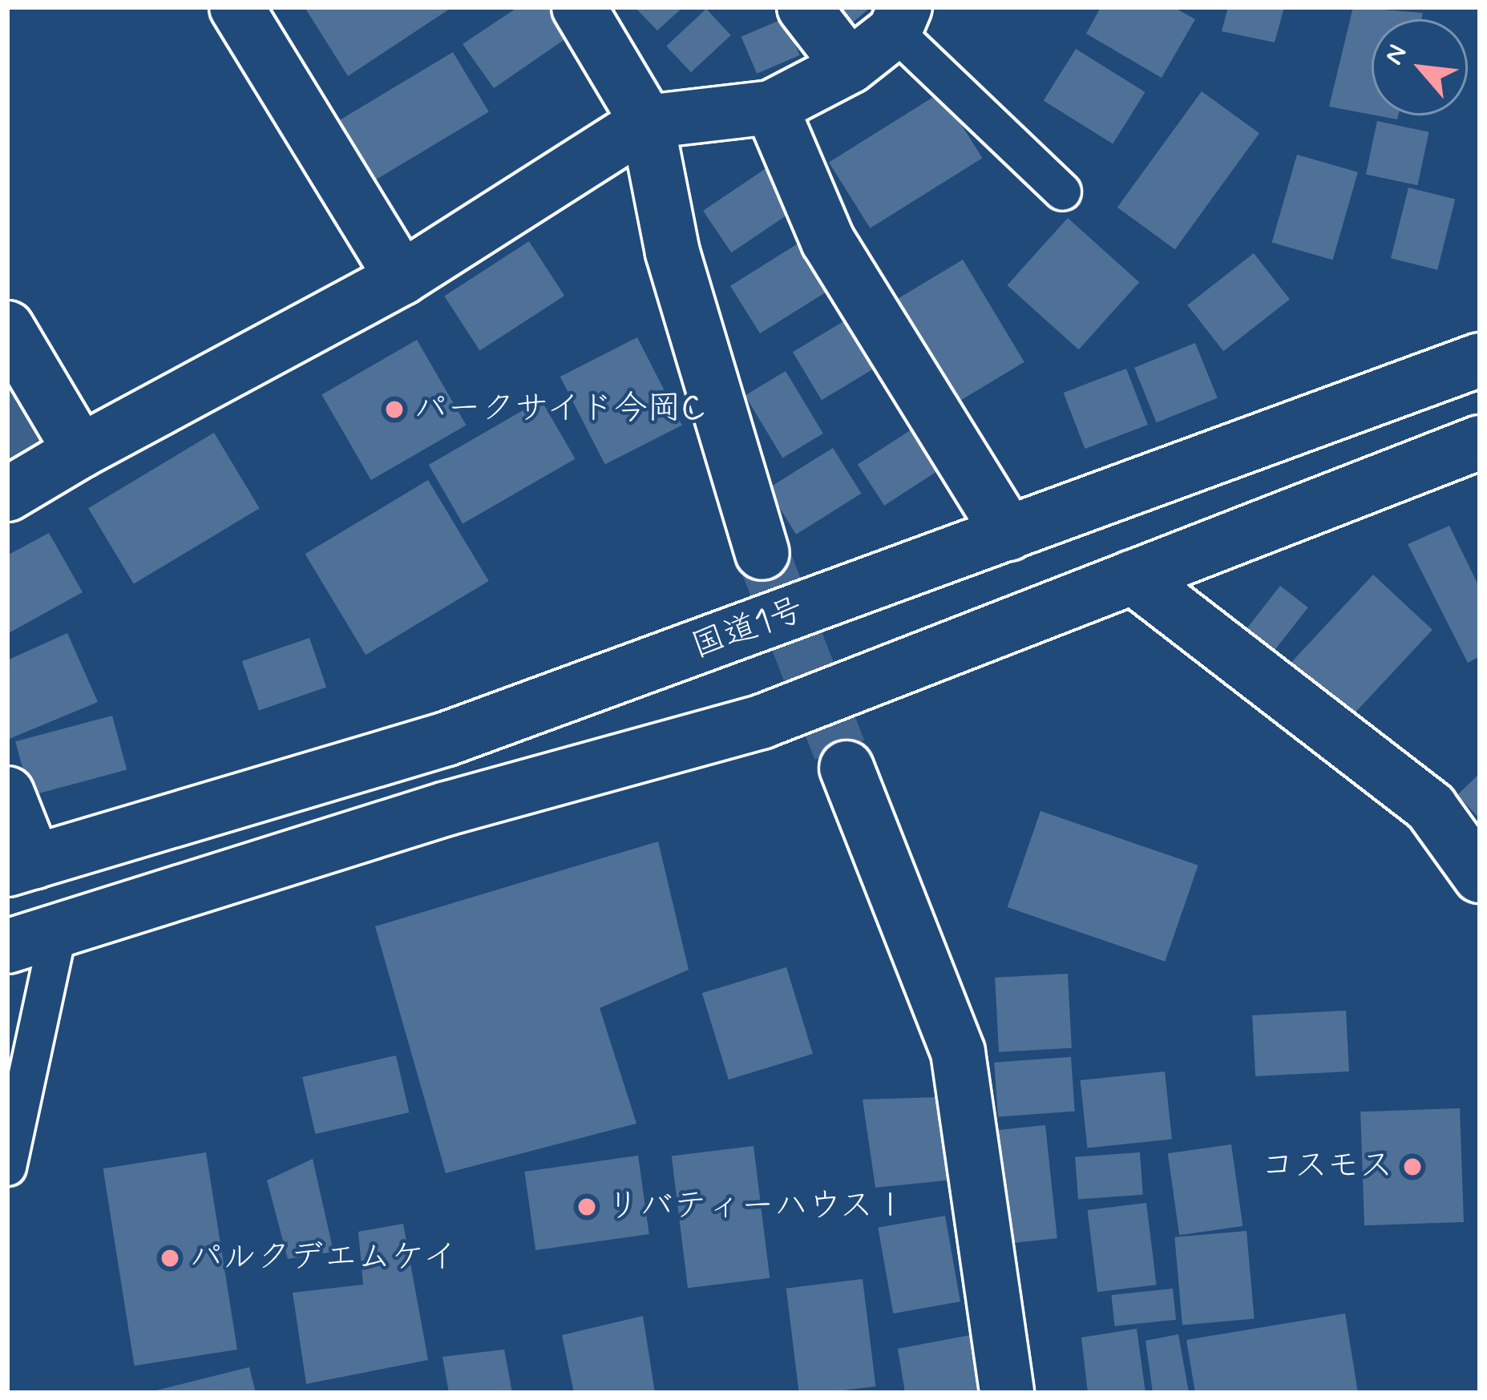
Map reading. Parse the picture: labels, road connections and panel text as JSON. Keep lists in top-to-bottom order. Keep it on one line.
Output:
{"streets":{"main road":["国道1号"]},"places":["パークサイド今岡C","コスモス","リバティーハウスⅠ","パルクデエムケイ"],"north":"top left"}
